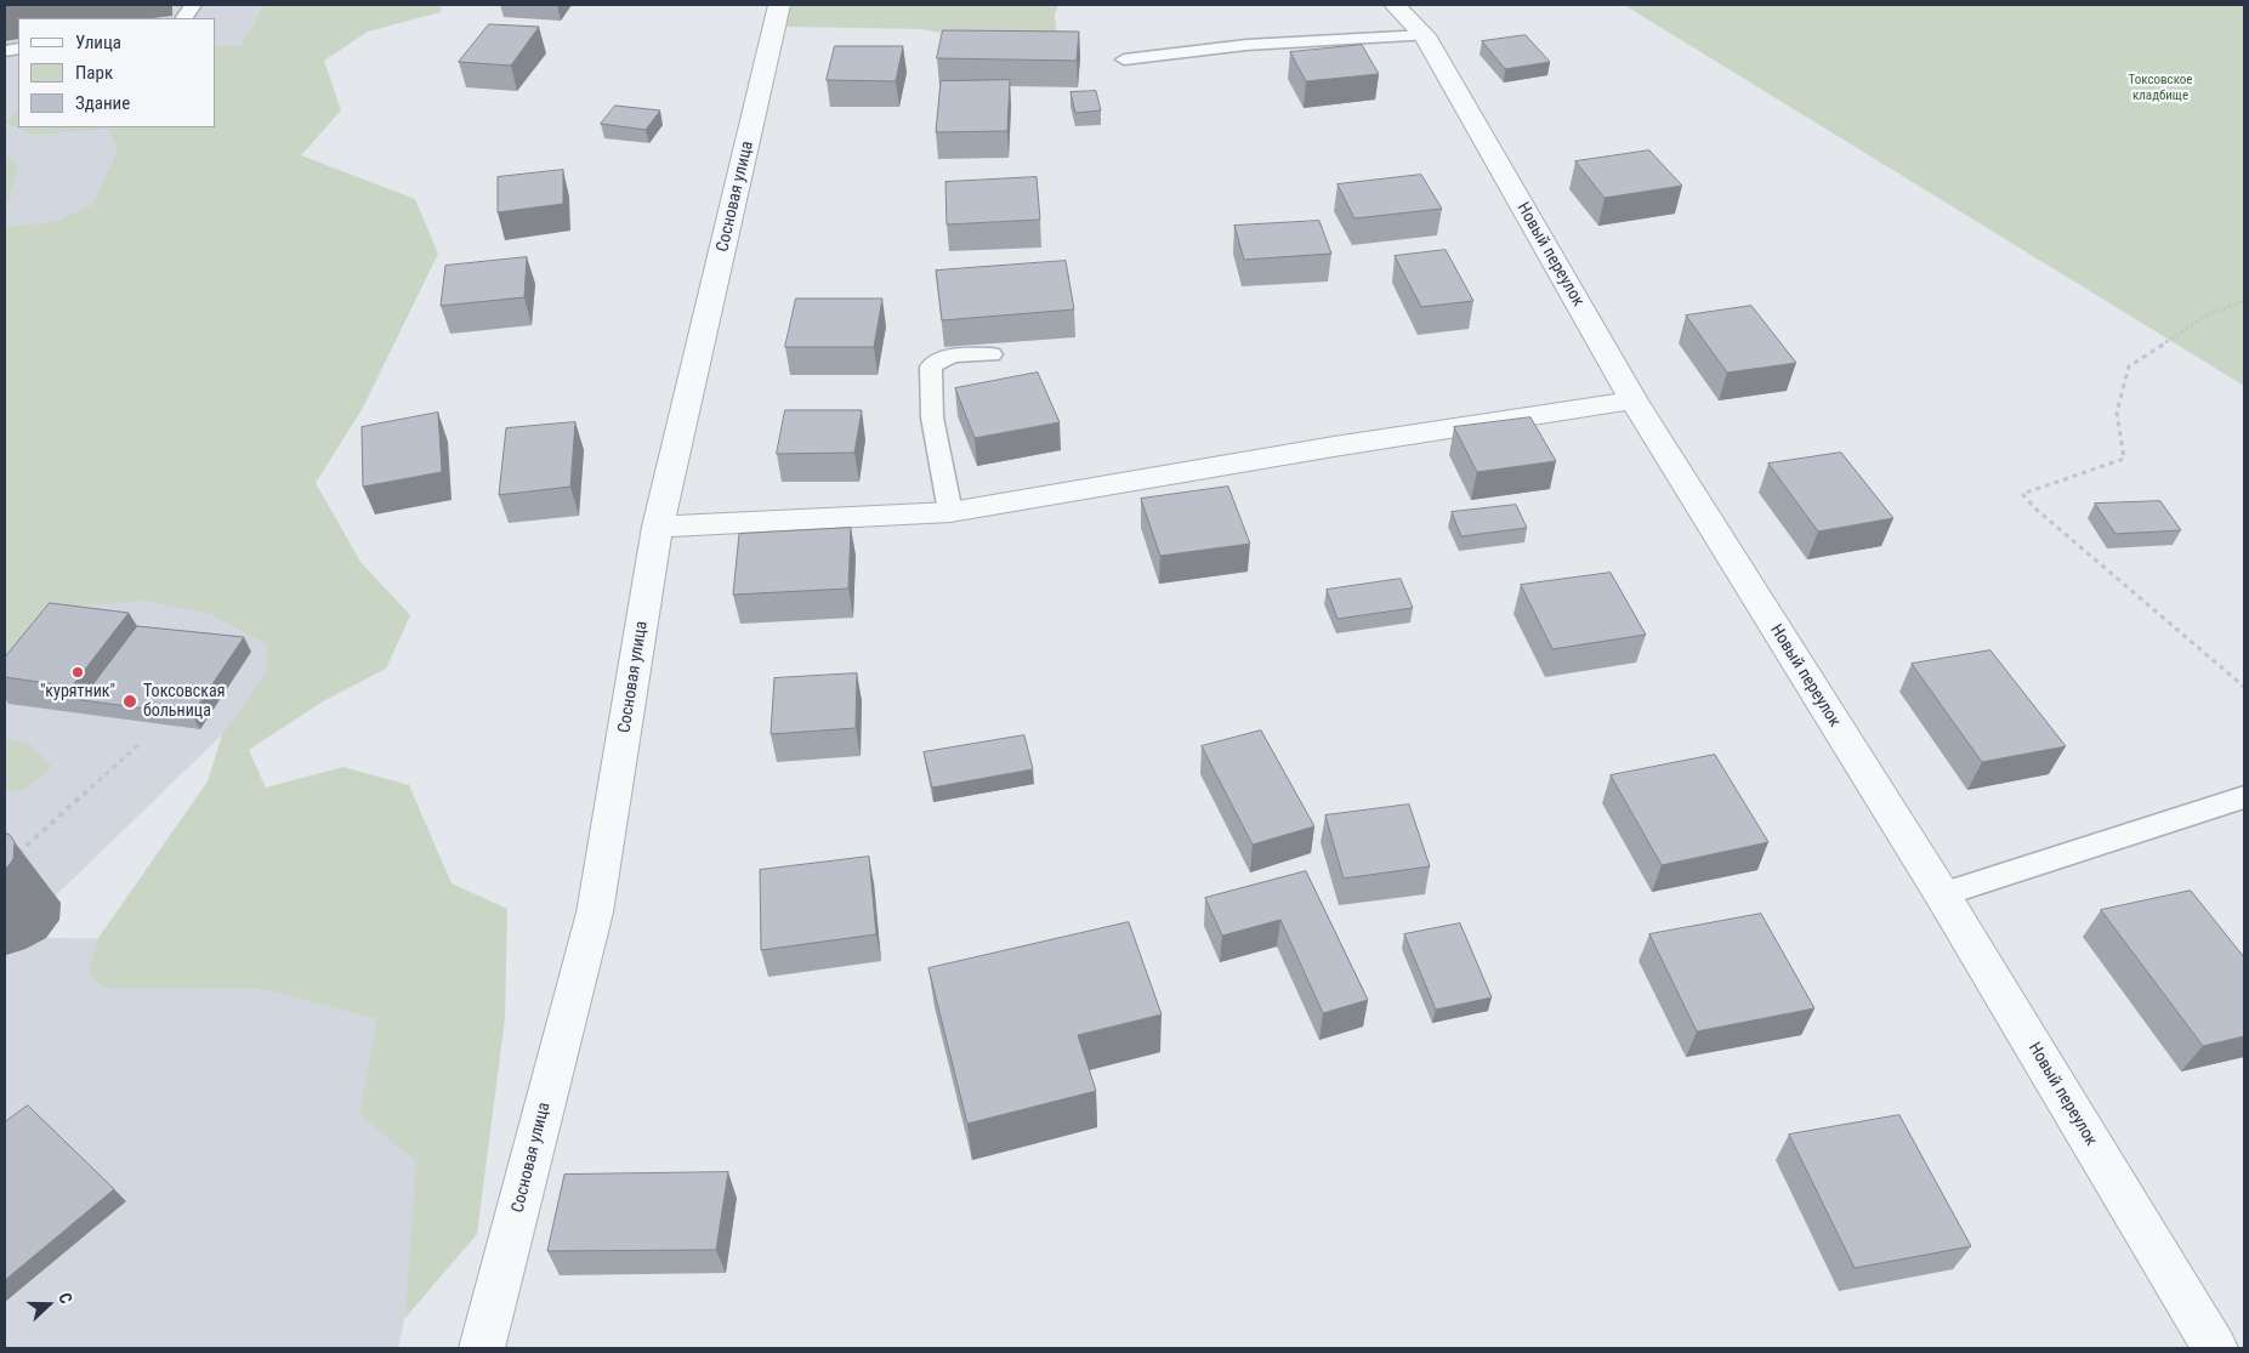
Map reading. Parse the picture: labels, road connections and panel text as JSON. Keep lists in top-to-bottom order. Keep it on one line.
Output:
{"streets":{"street":["Сосновая улица","Новый переулок"]},"parks":["Токсовское кладбище"],"places":["\"курятник\"","Токсовская больница"],"legend":["Улица","Парк","Здание"],"north":"right"}
